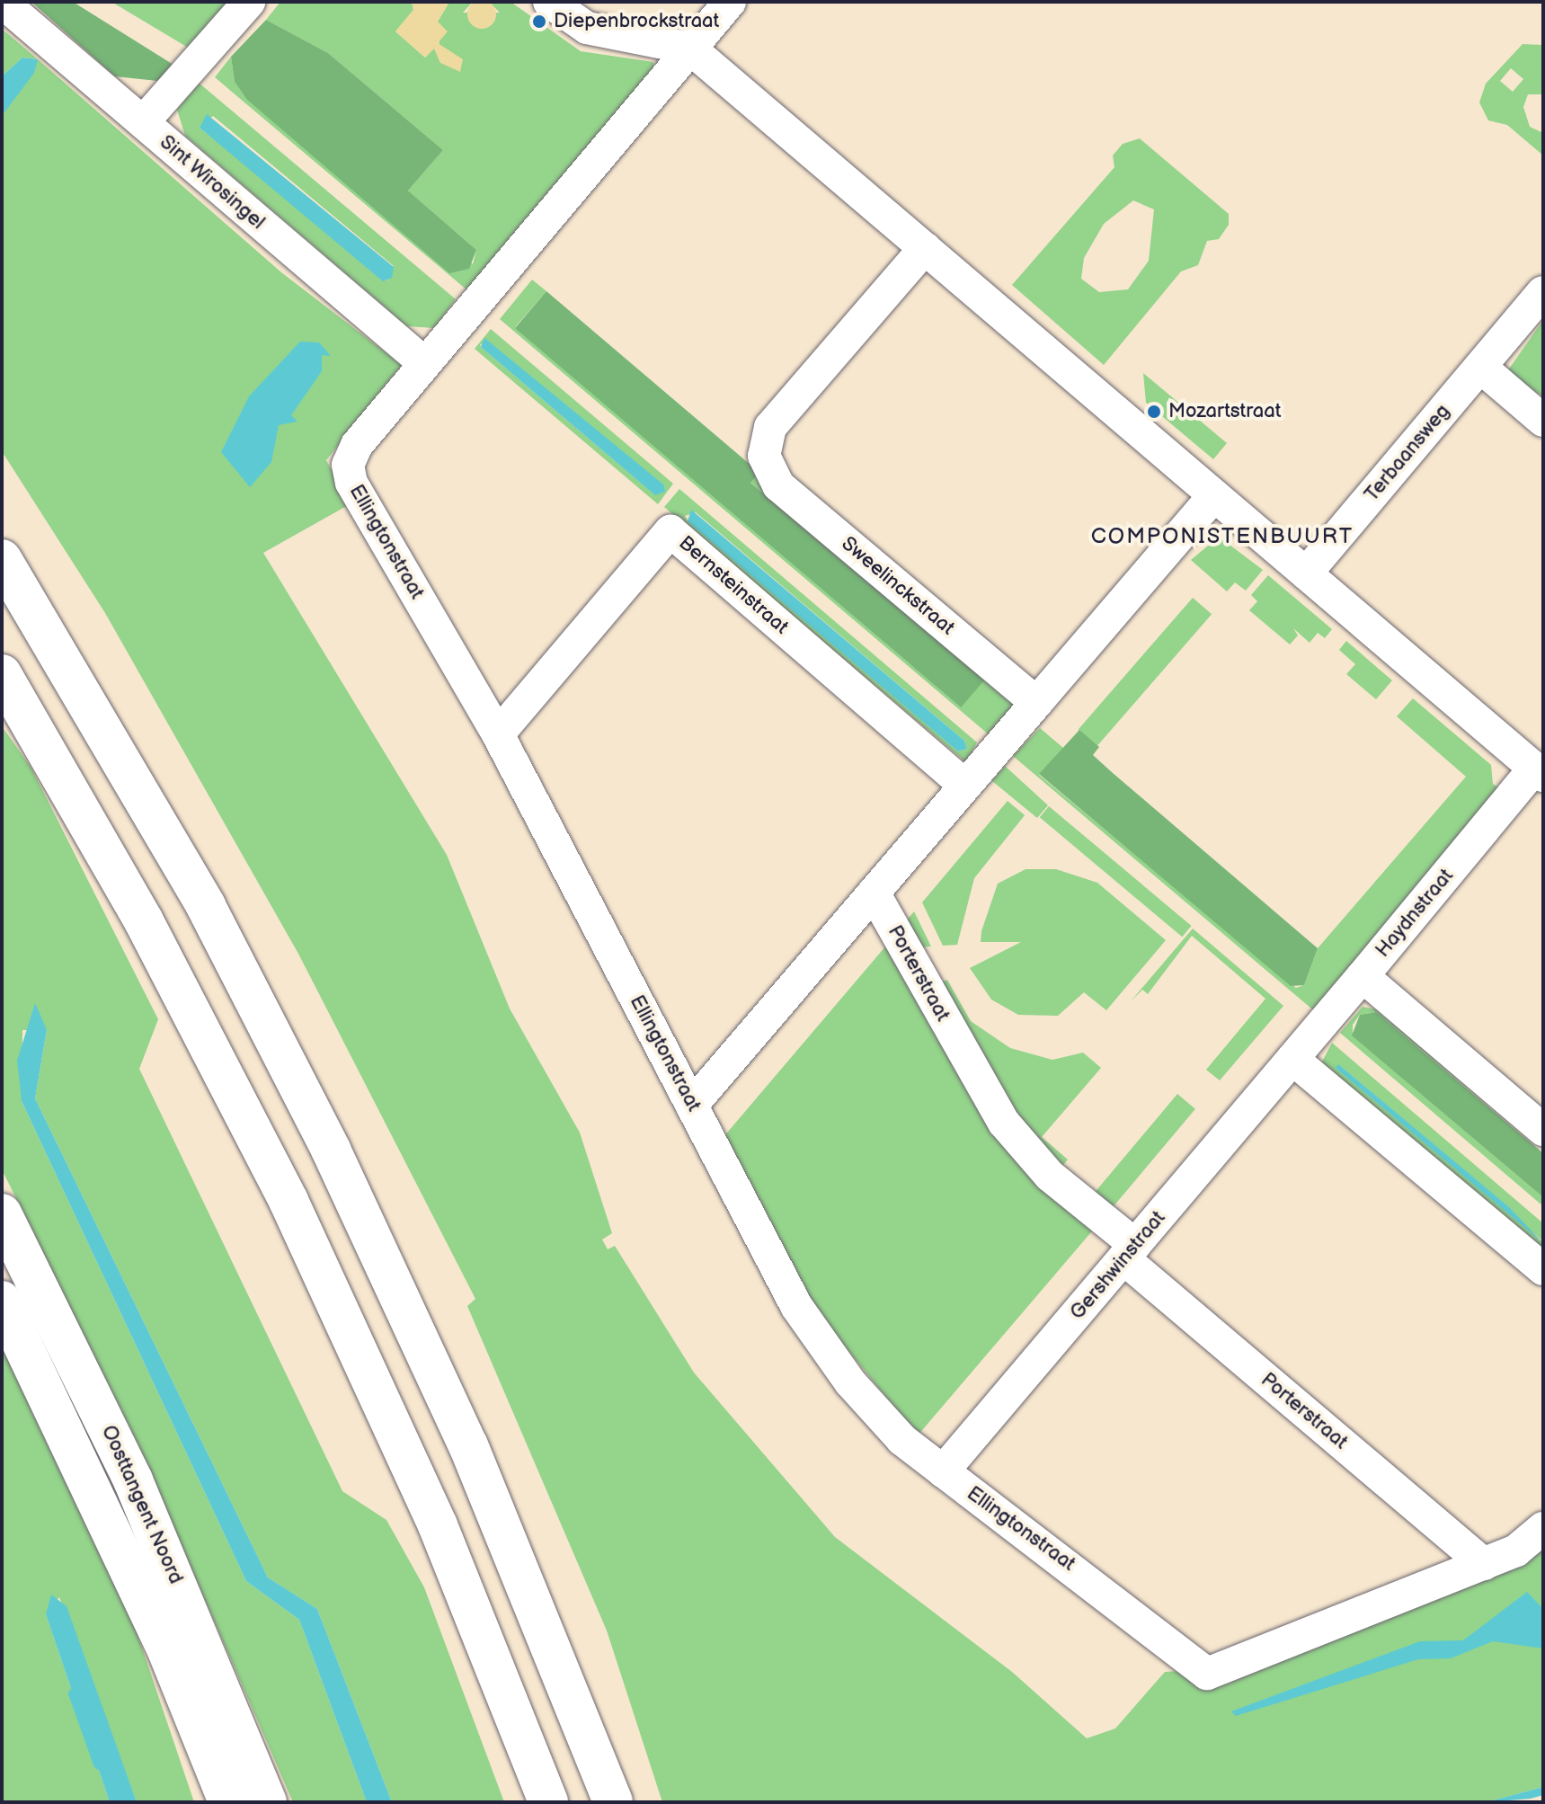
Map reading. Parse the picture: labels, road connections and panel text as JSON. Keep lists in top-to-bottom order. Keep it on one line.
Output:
{"streets":{"main road":["Oosttangent Noord"],"street":["Sint Wirosingel","Terbaansweg","Ellingtonstraat","Bernsteinstraat","Sweelinckstraat","Haydnstraat","Porterstraat","Gershwinstraat"]},"crossings":[["Sint Wirosingel","Ellingtonstraat"],["Ellingtonstraat","Bernsteinstraat"],["Ellingtonstraat","Porterstraat"],["Ellingtonstraat","Gershwinstraat"],["Haydnstraat","Gershwinstraat"],["Porterstraat","Gershwinstraat"]],"districts":["COMPONISTENBUURT"],"places":["Diepenbrockstraat","Mozartstraat"]}
